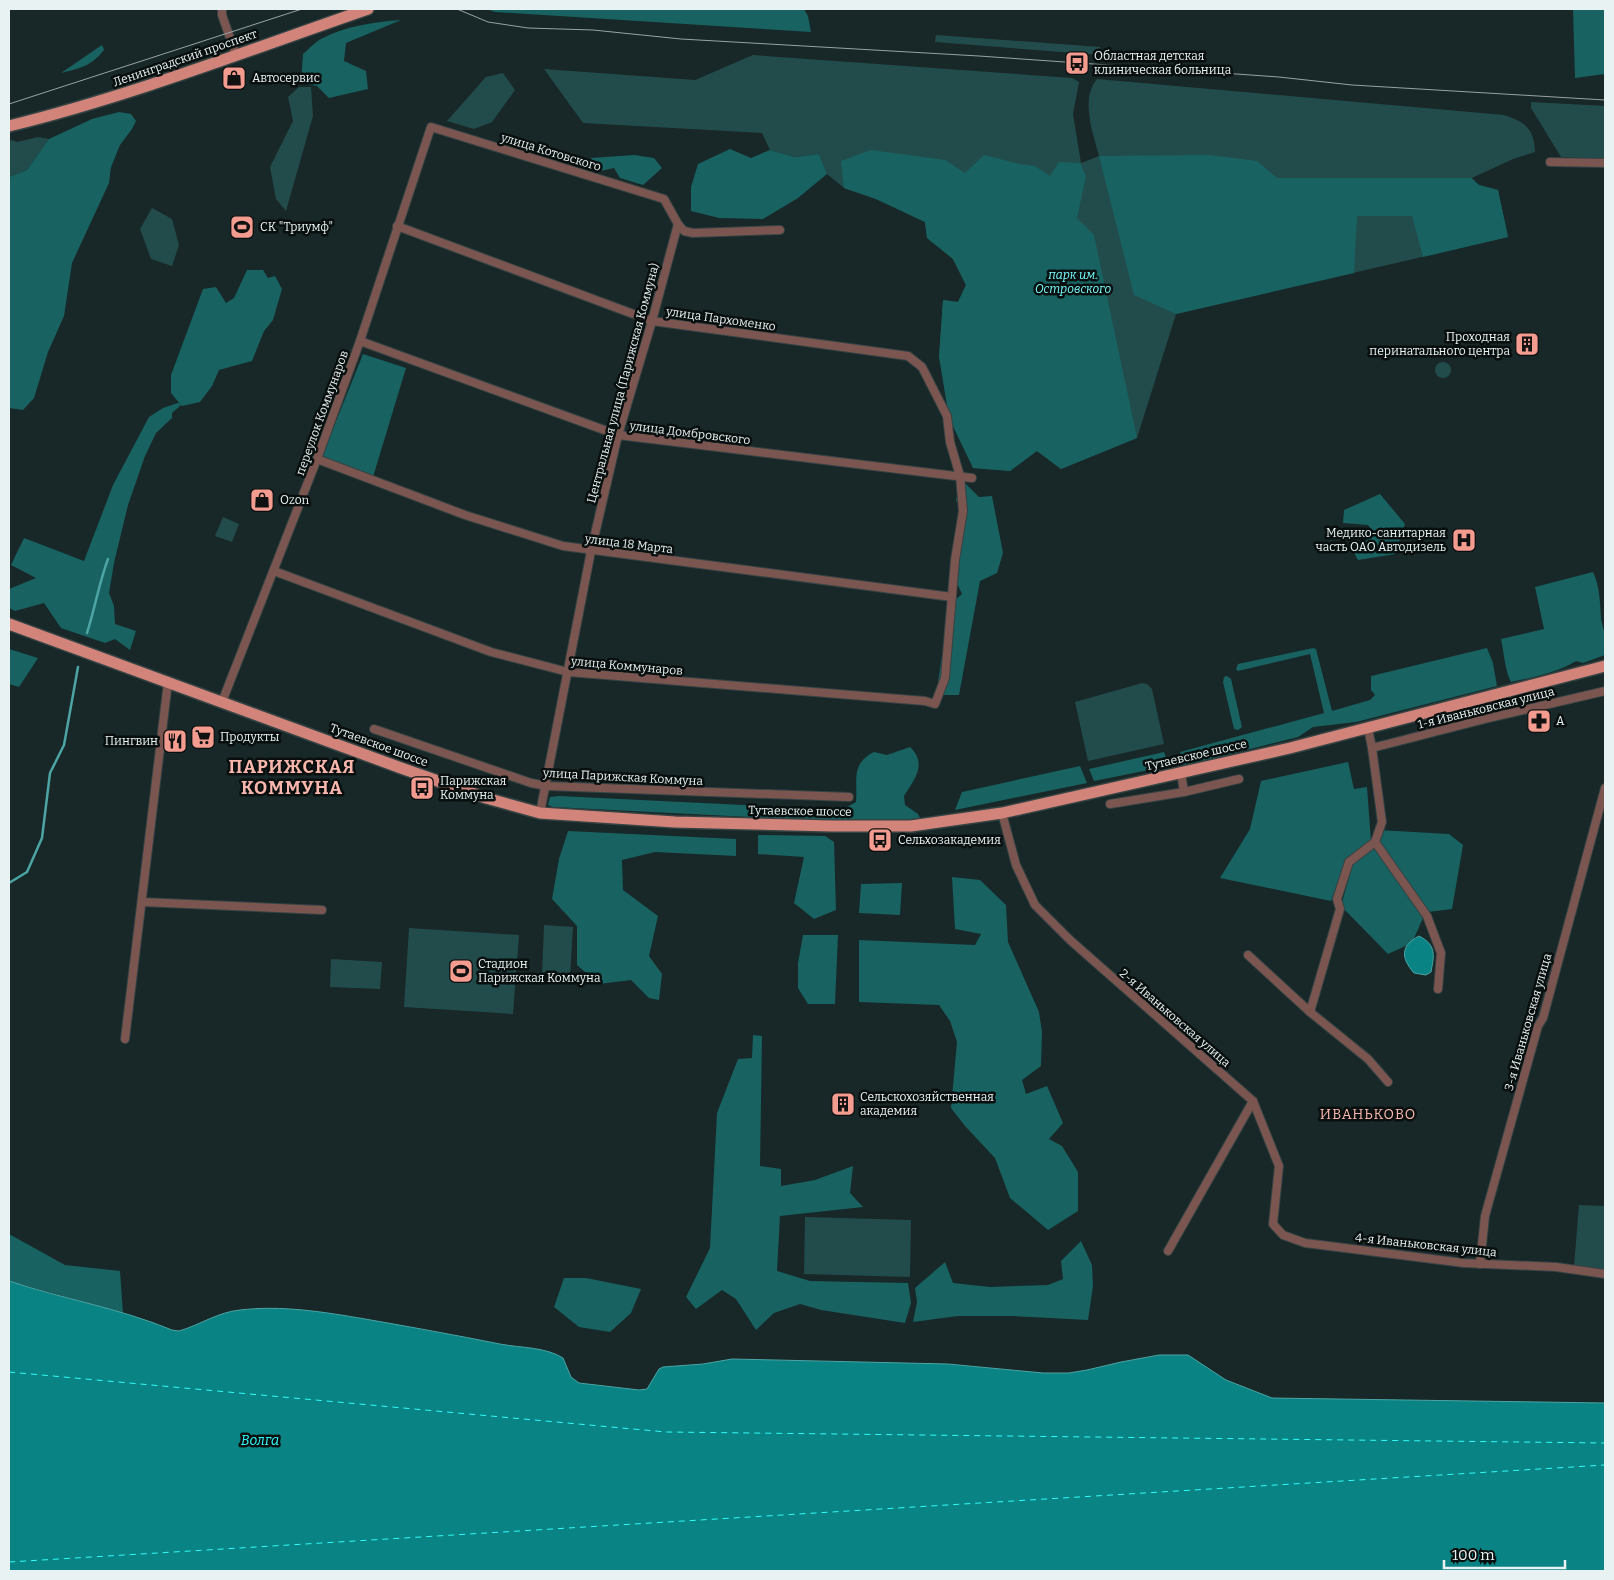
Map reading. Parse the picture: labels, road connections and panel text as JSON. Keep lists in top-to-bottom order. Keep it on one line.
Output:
{"streets":{"main road":["Ленинградский проспект","Тутаевское шоссе"],"street":["улица Котовского","улица Пархоменко","Центральная улица (Парижская Коммуна)","переулок Коммунаров","улица Домбровского","улица 18 Марта","улица Коммунаров","1-я Иваньковская улица","улица Парижская Коммуна","2-я Иваньковская улица","3-я Иваньковская улица","4-я Иваньковская улица"]},"crossings":[["улица Котовского","Центральная улица (Парижская Коммуна)"],["улица Котовского","переулок Коммунаров"],["улица Пархоменко","Центральная улица (Парижская Коммуна)"],["улица Пархоменко","переулок Коммунаров"],["улица Пархоменко","улица Домбровского"],["Центральная улица (Парижская Коммуна)","улица Домбровского"],["Центральная улица (Парижская Коммуна)","улица 18 Марта"],["Центральная улица (Парижская Коммуна)","улица Коммунаров"],["Центральная улица (Парижская Коммуна)","Тутаевское шоссе"],["Центральная улица (Парижская Коммуна)","улица Парижская Коммуна"],["переулок Коммунаров","улица Домбровского"],["переулок Коммунаров","улица 18 Марта"],["переулок Коммунаров","улица Коммунаров"],["переулок Коммунаров","Тутаевское шоссе"],["улица 18 Марта","улица Коммунаров"],["Тутаевское шоссе","2-я Иваньковская улица"],["2-я Иваньковская улица","4-я Иваньковская улица"],["3-я Иваньковская улица","4-я Иваньковская улица"]],"districts":["ПАРИЖСКАЯ КОММУНА","ИВАНЬКОВО"],"water":["Волга"],"parks":["парк им. Островского"],"places":{"bus stop":["Областная детская клиническая больница","Парижская Коммуна","Сельхозакадемия"],"shop":["Автосервис","Ozon"],"sports":["СК \"Триумф\"","Стадион Парижская Коммуна"],"building":["Проходная перинатального центра","Сельскохозяйственная академия"],"hospital":["Медико-санитарная часть ОАО Автодизель"],"pharmacy":["А"],"supermarket":["Продукты"],"restaurant":["Пингвин"]},"scale_bar":"100 m"}
